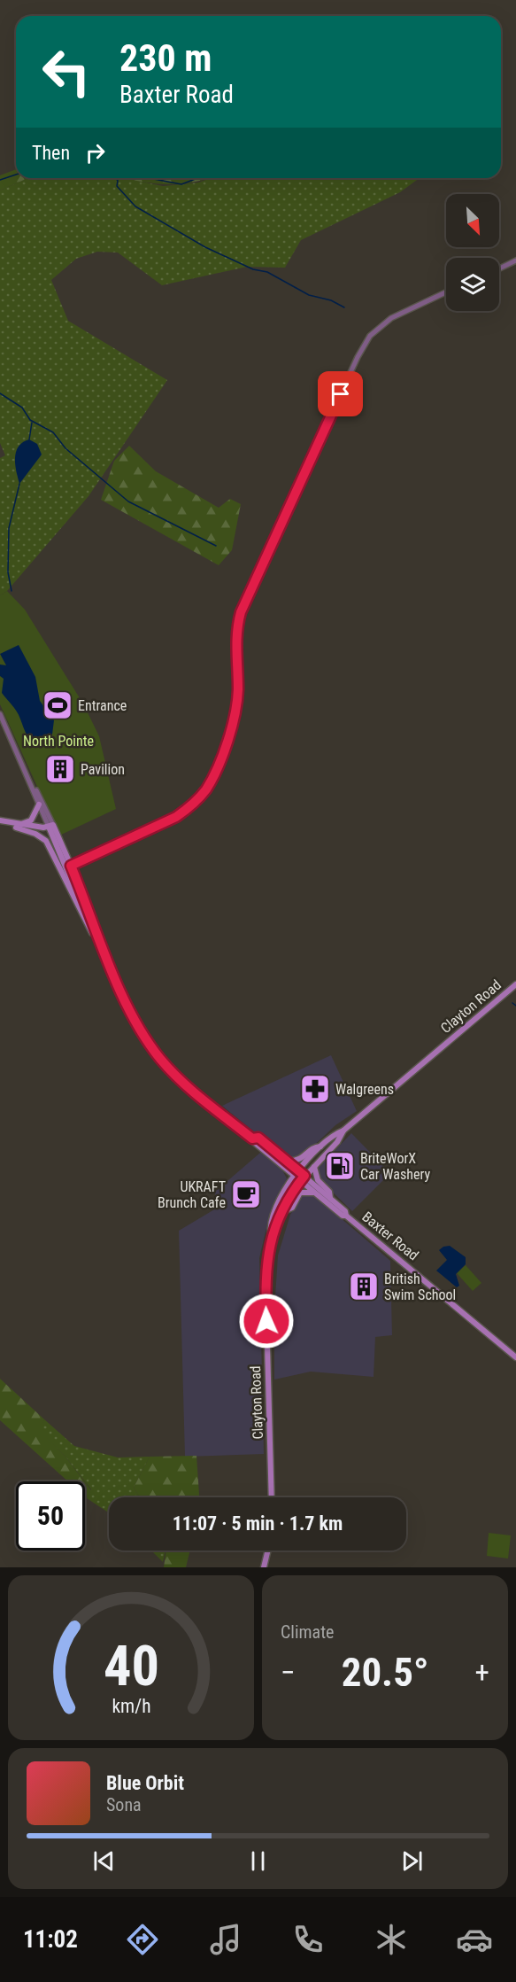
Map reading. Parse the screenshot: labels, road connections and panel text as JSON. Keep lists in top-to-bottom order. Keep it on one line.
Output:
{"streets":{"main road":["Clayton Road","Baxter Road"]},"crossings":[["Clayton Road","Baxter Road"]],"parks":["North Pointe"],"places":{"sports":["Entrance"],"building":["Pavilion","British Swim School"],"pharmacy":["Walgreens"],"fuel station":["BriteWorX Car Washery"],"cafe":["UKRAFT Brunch Cafe"]},"north":"bottom right","page":{"turn":["230 m","Baxter Road"],"then":"Then","limit":"50","trip":"11:07 · 5 min · 1.7 km","tile":"Climate","heat":["−","20.5°","+"],"song":["Blue Orbit","Sona"],"tabs":"11:02","gauge":["40","km/h"]}}
